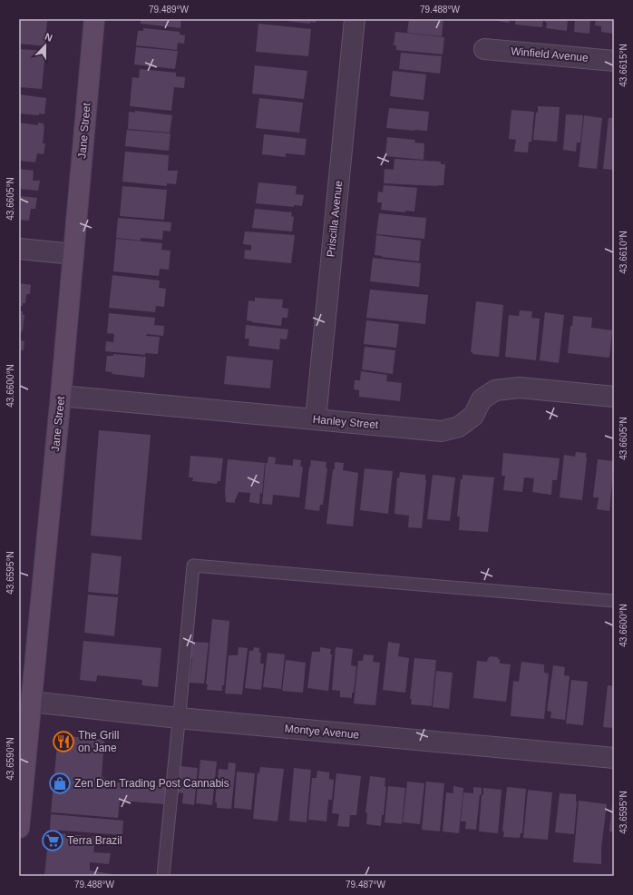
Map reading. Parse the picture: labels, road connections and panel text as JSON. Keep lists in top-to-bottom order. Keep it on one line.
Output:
{"streets":{"main road":["Jane Street"],"street":["Winfield Avenue","Priscilla Avenue","Hanley Street","Montye Avenue"]},"crossings":[["Jane Street","Hanley Street"],["Jane Street","Montye Avenue"],["Priscilla Avenue","Hanley Street"]],"places":{"restaurant":["The Grill on Jane"],"shop":["Zen Den Trading Post Cannabis"],"supermarket":["Terra Brazil"]},"north":"top","coordinates":["79.489°W","79.488°W","43.6615°N","43.6605°N","43.6610°N","43.6600°N","43.6595°N","43.6590°N","79.487°W"]}
